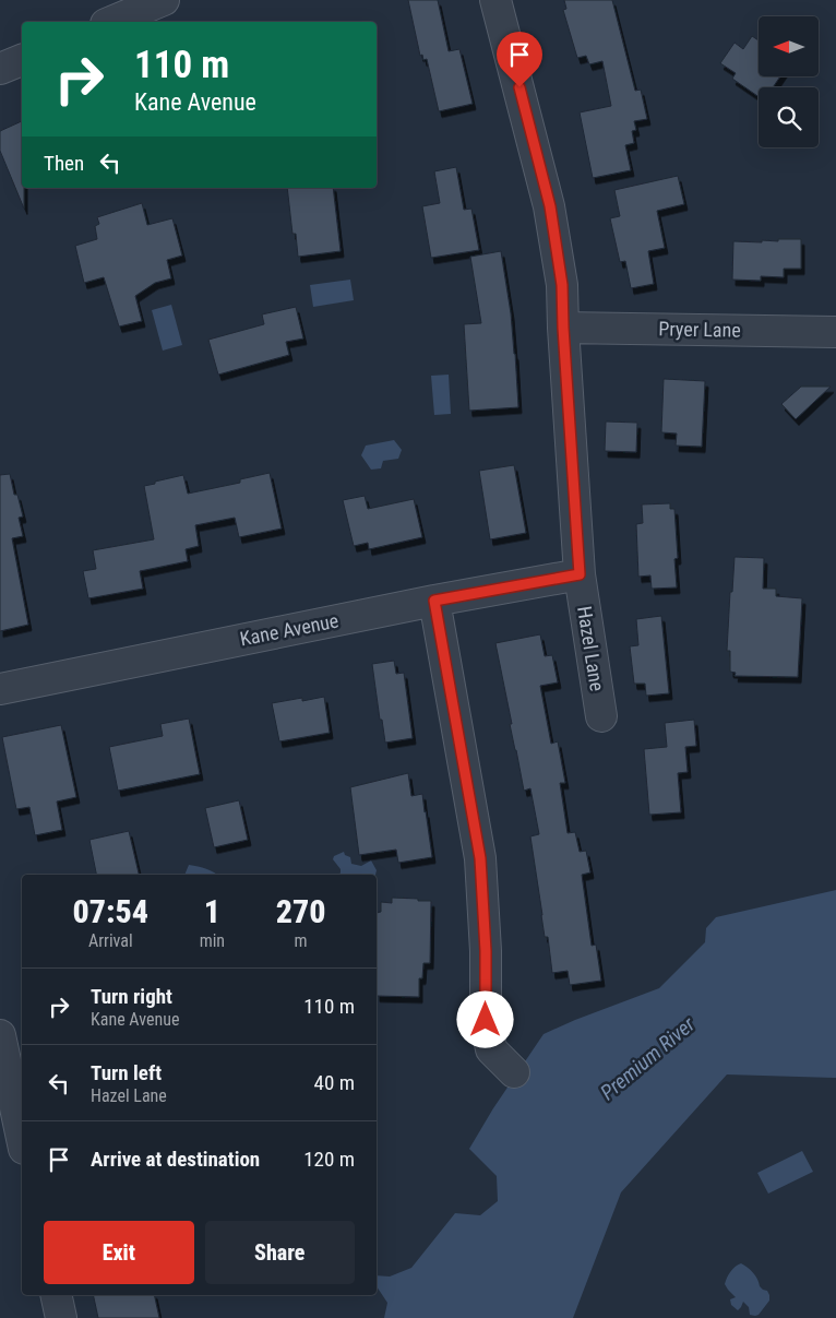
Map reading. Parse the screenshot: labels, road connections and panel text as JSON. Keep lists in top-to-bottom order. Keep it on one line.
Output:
{"streets":{"street":["Pryer Lane","Kane Avenue","Hazel Lane"]},"crossings":[["Pryer Lane","Hazel Lane"],["Kane Avenue","Hazel Lane"]],"water":["Premium River"],"north":"left","page":{"turn":["110 m","Kane Avenue"],"then":"Then","eta":["07:54","Arrival","1","min","270","m"],"list":[{"name":"Turn right","note":"Kane Avenue","value":"110 m"},{"name":"Turn left","note":"Hazel Lane","value":"40 m"},{"name":"Arrive at destination","value":"120 m"}],"buttons":["Exit","Share"]}}
